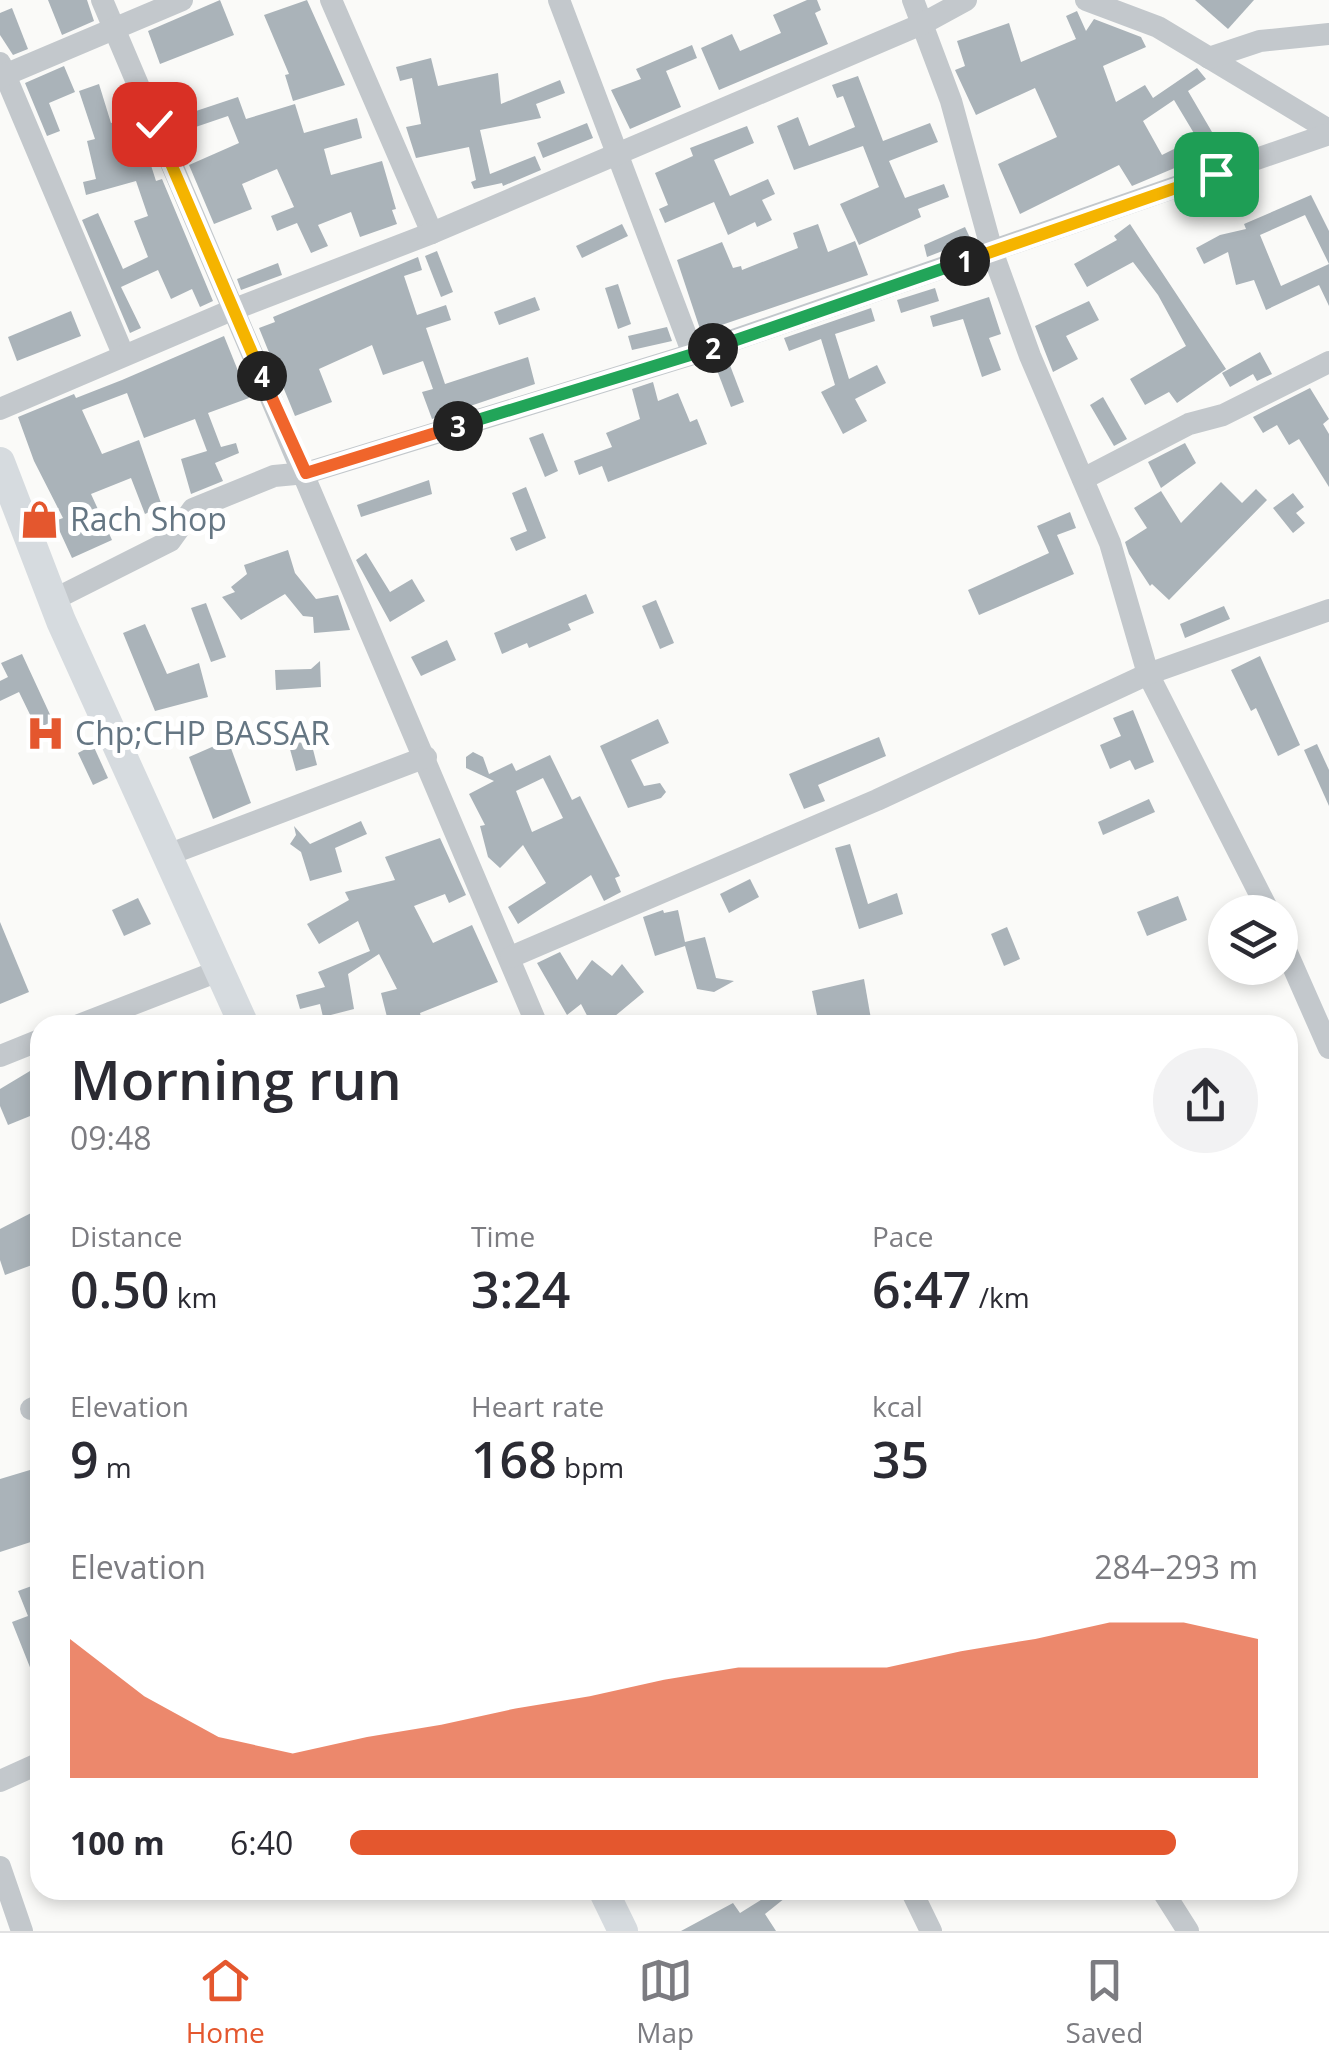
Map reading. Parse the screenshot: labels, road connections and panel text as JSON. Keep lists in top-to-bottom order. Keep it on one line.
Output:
{"places":{"shop":["Rach Shop"],"hospital":["Chp;CHP BASSAR"]},"page":{"pins":["1","2","4","3"],"heading":["Morning run","09:48"],"stats":[["Distance","0.50 km"],["Time","3:24"],["Pace","6:47 /km"],["Elevation","9 m"],["Heart rate","168 bpm"],["kcal","35"]],"chart":["Elevation","284–293 m"],"list":[{"name":"100 m","note":"6:40"}],"tabs":["Home","Map","Saved"]}}
